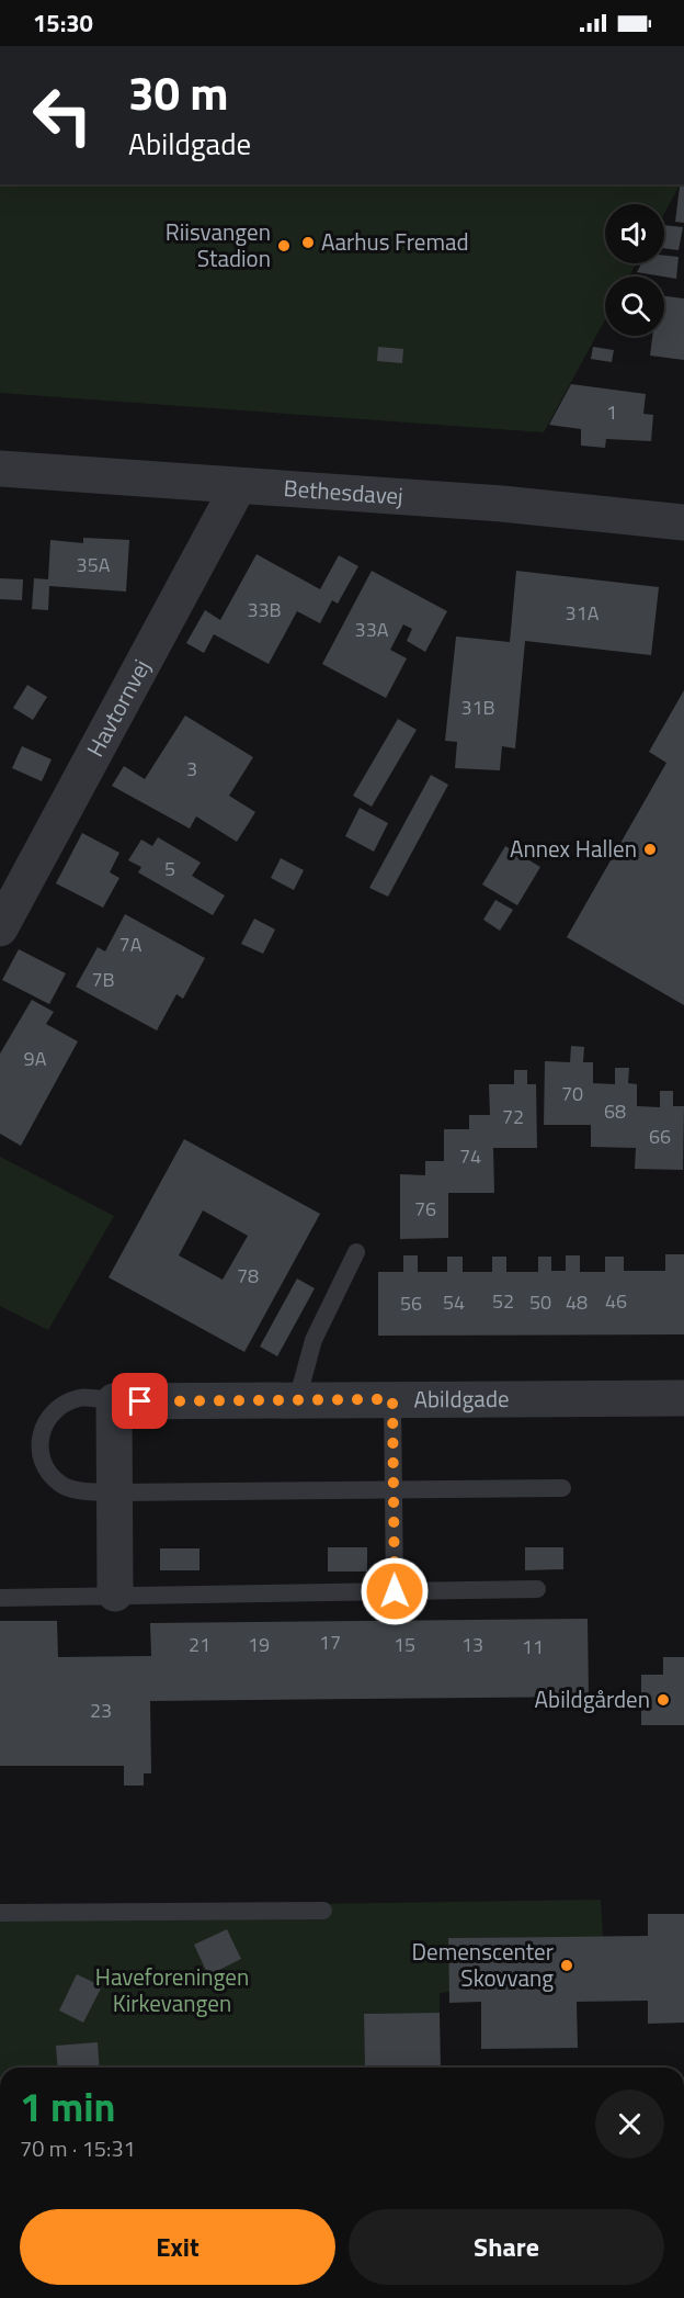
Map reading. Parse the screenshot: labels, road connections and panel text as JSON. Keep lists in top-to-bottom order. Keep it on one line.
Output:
{"streets":{"street":["Bethesdavej","Havtornvej","Abildgade"]},"crossings":[["Bethesdavej","Havtornvej"]],"parks":["Haveforeningen Kirkevangen"],"places":["Aarhus Fremad","Riisvangen Stadion","Annex Hallen","Abildgården","Demenscenter Skovvang"],"house_numbers":["1","35A","33B","31A","33A","31B","3","5","7A","7B","9A","70","68","72","66","74","76","78","52","46","54","50","48","56","17","21","19","15","13","11","23"],"page":{"status":"15:30","turn":["30 m","Abildgade"],"heading":["1 min","70 m · 15:31"],"buttons":["Exit","Share"]}}
